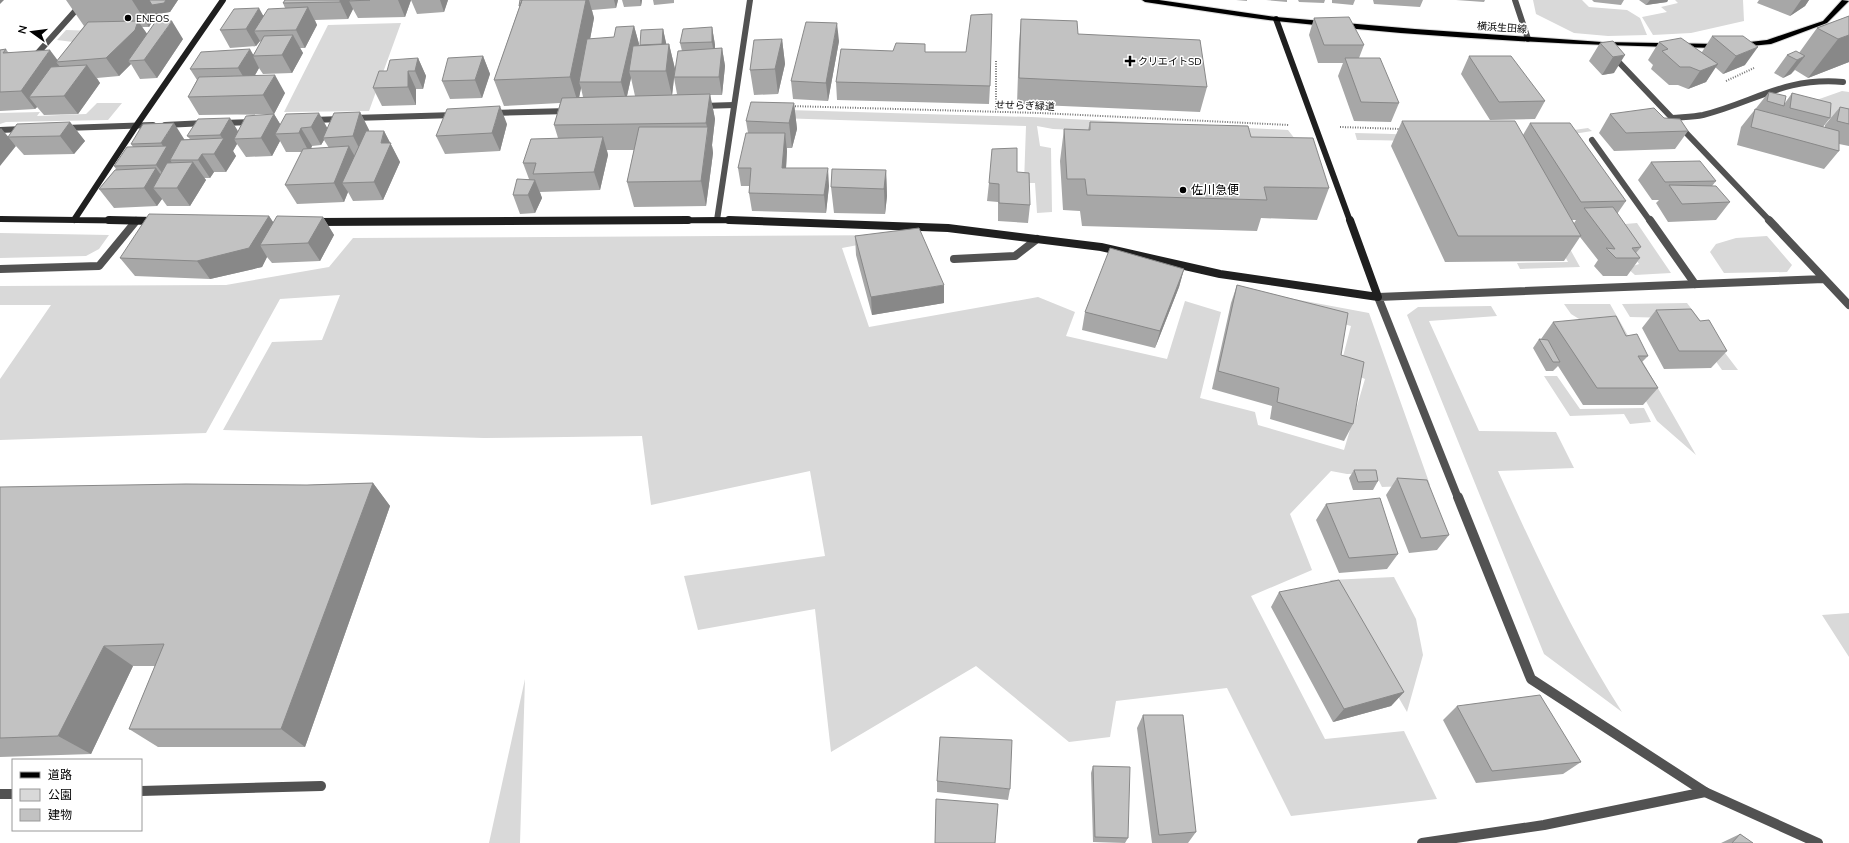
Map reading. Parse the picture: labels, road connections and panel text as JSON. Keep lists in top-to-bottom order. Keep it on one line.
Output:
{"streets":{"main road":["横浜生田線"],"path":["せせらぎ緑道"]},"places":{"other":["ENEOS","佐川急便"],"health":["クリエイトSD"]},"legend":["道路","公園","建物"],"north":"left"}
